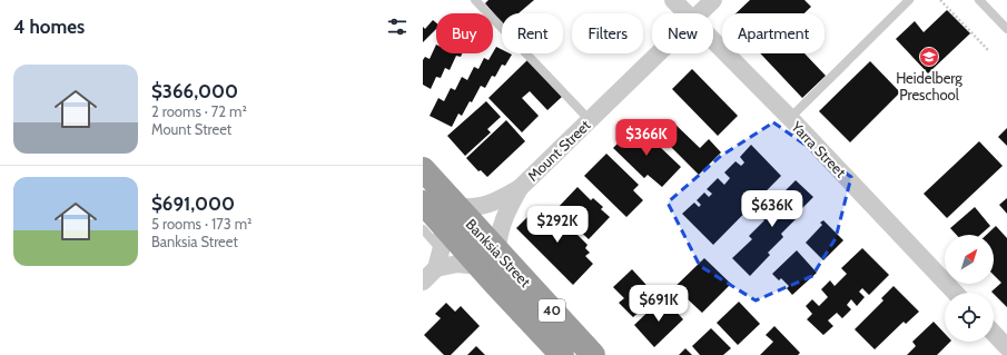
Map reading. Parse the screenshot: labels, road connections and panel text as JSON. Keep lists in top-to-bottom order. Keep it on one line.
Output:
{"streets":{"highway":["Banksia Street","40"],"street":["Yarra Street","Mount Street"]},"crossings":[["Mount Street","Banksia Street"]],"places":{"school or university":["Heidelberg Preschool"]},"north":"top right","page":{"heading":"4 homes","chip":["Buy","Rent","Filters","New","Apartment"],"list":[{"name":"$366,000","note":"2 rooms · 72 m² · Mount Street"},{"name":"$691,000","note":"5 rooms · 173 m² · Banksia Street"}],"price":["$366K","$636K","$292K","$691K"]}}
